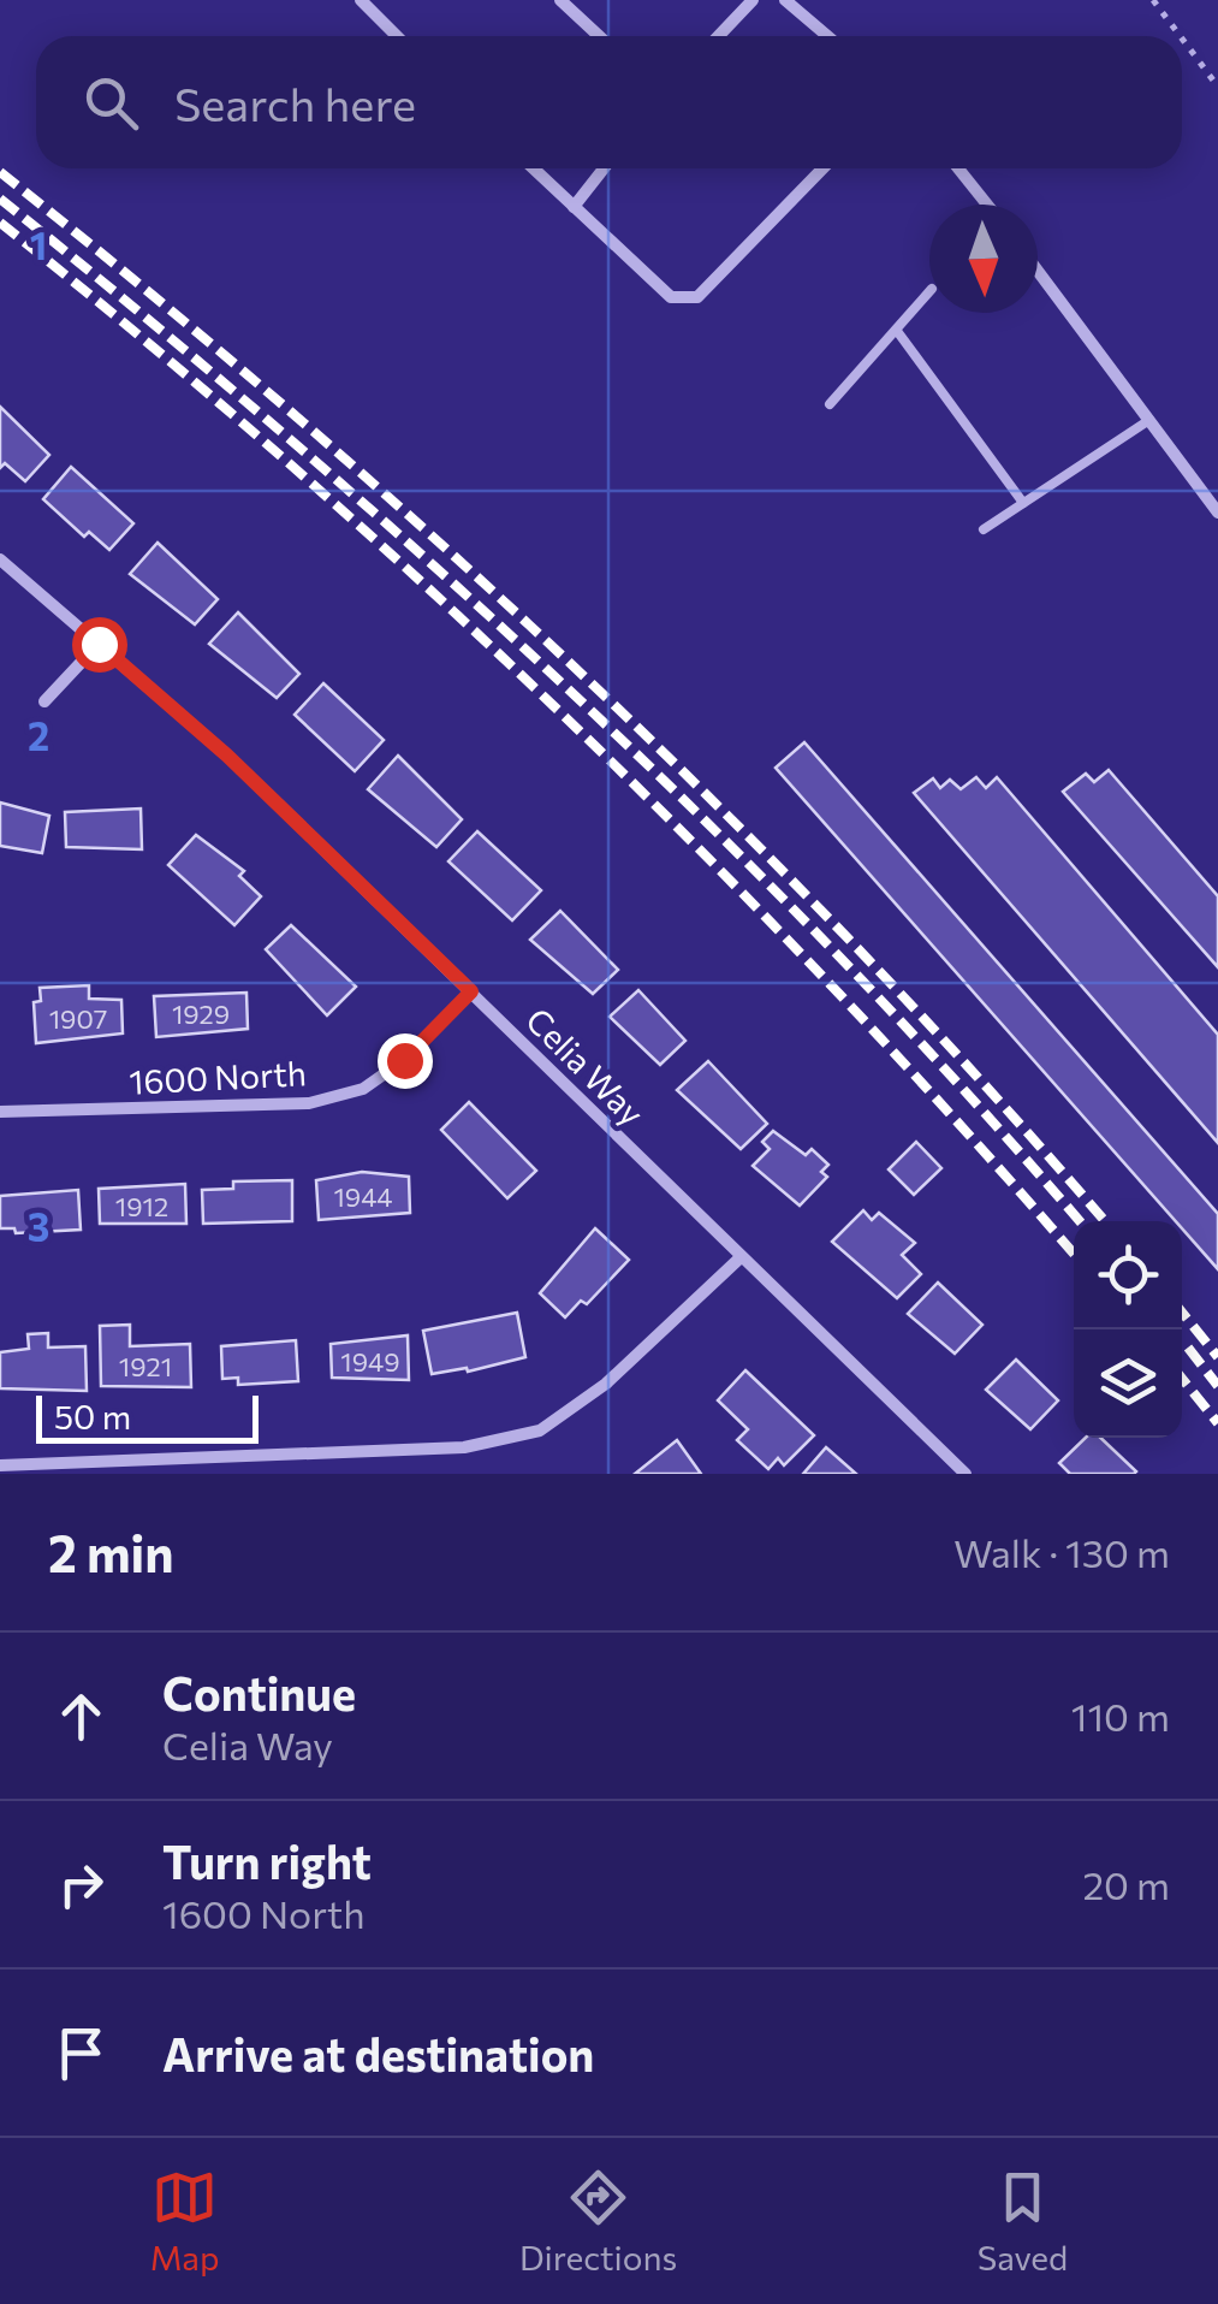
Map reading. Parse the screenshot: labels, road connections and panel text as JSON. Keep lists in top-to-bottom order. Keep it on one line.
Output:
{"streets":{"street":["Celia Way","1600 North"]},"crossings":[["Celia Way","1600 North"]],"house_numbers":["1929","1907","1944","1912","1949","1921"],"scale_bar":"50 m","north":"bottom","page":{"search":"Search here","scale":"50 m","heading":["2 min","Walk · 130 m"],"list":[["Continue","Celia Way","110 m"],["Turn right","1600 North","20 m"],"Arrive at destination"],"nav":["Map","Directions","Saved"]},"grid":{"rows":["1","2","3"]}}
